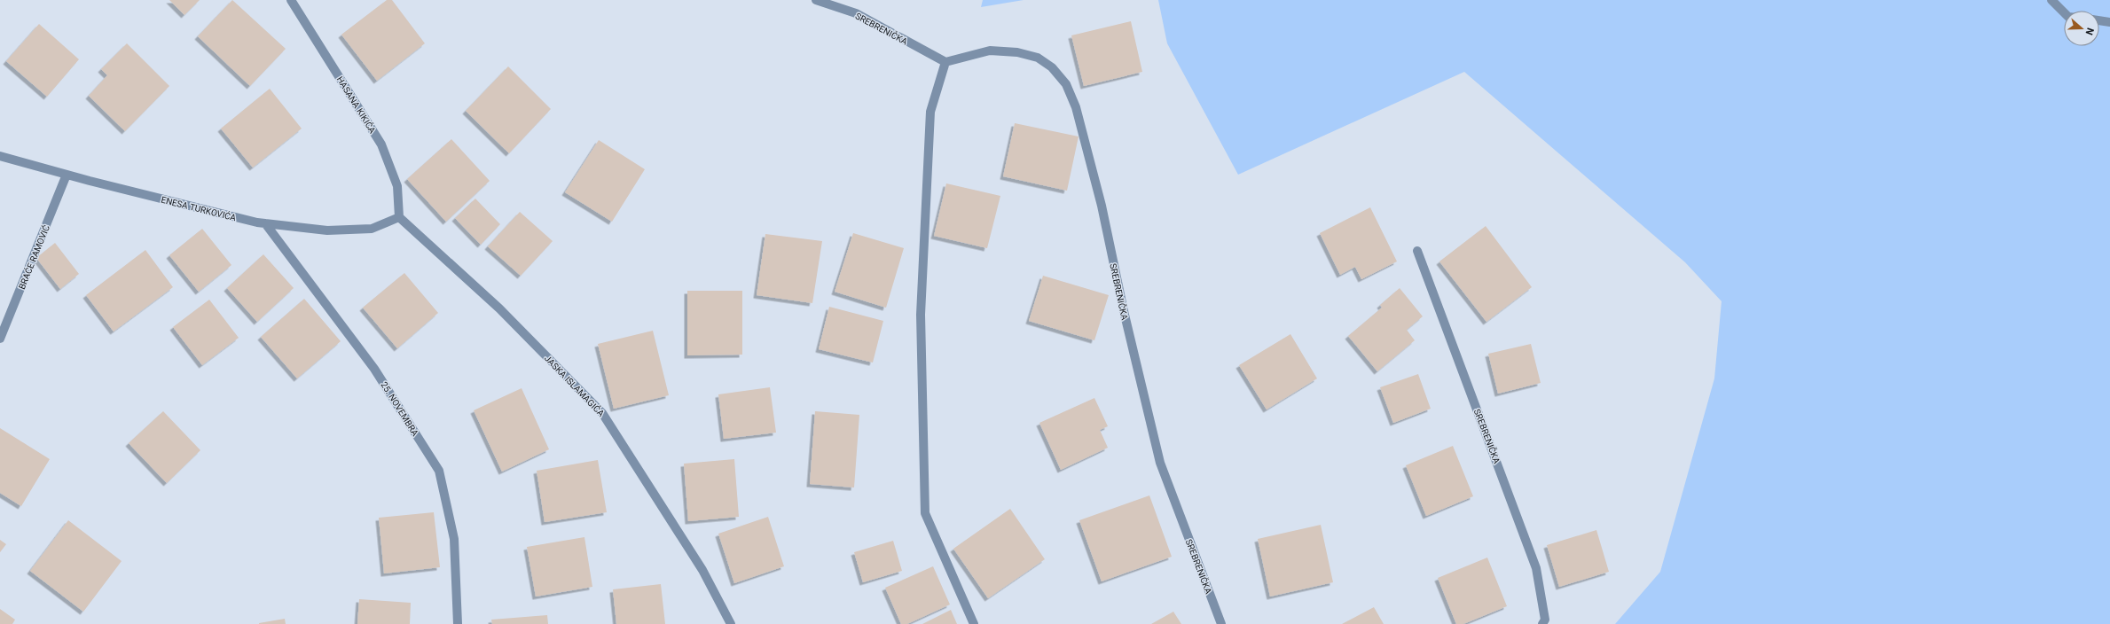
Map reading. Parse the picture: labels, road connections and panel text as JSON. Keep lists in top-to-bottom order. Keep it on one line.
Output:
{"streets":{"street":["SREBRENIČKA","HASANA KIKIĆA","ENESA TURKOVIĆA","BRAĆE RAMOVIĆ","JASKA ISLAMAGIĆA","25. NOVEMBRA"]},"crossings":[["HASANA KIKIĆA","ENESA TURKOVIĆA"],["HASANA KIKIĆA","JASKA ISLAMAGIĆA"],["ENESA TURKOVIĆA","BRAĆE RAMOVIĆ"],["ENESA TURKOVIĆA","JASKA ISLAMAGIĆA"],["ENESA TURKOVIĆA","25. NOVEMBRA"]],"north":"right"}
